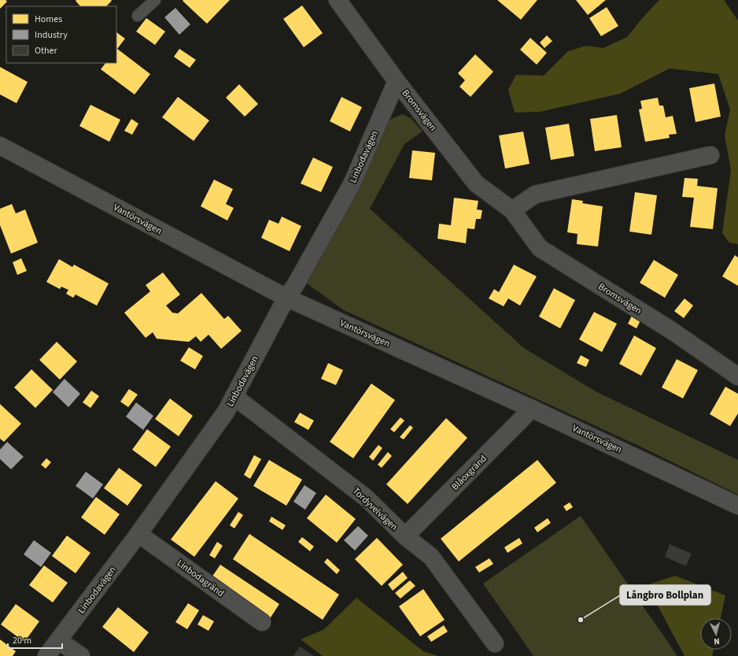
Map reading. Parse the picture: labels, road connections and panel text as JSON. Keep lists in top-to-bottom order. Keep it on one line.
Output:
{"streets":{"street":["Bromsvägen","Linbodavägen","Vantörsvägen","Blåoxgränd","Tordyvelvägen","Linbodagränd"]},"crossings":[["Bromsvägen","Linbodavägen"],["Linbodavägen","Vantörsvägen"],["Linbodavägen","Tordyvelvägen"],["Linbodavägen","Linbodagränd"],["Vantörsvägen","Blåoxgränd"],["Blåoxgränd","Tordyvelvägen"]],"places":["Långbro Bollplan"],"legend":["Homes","Industry","Other"],"scale_bar":"20 m","north":"bottom"}
